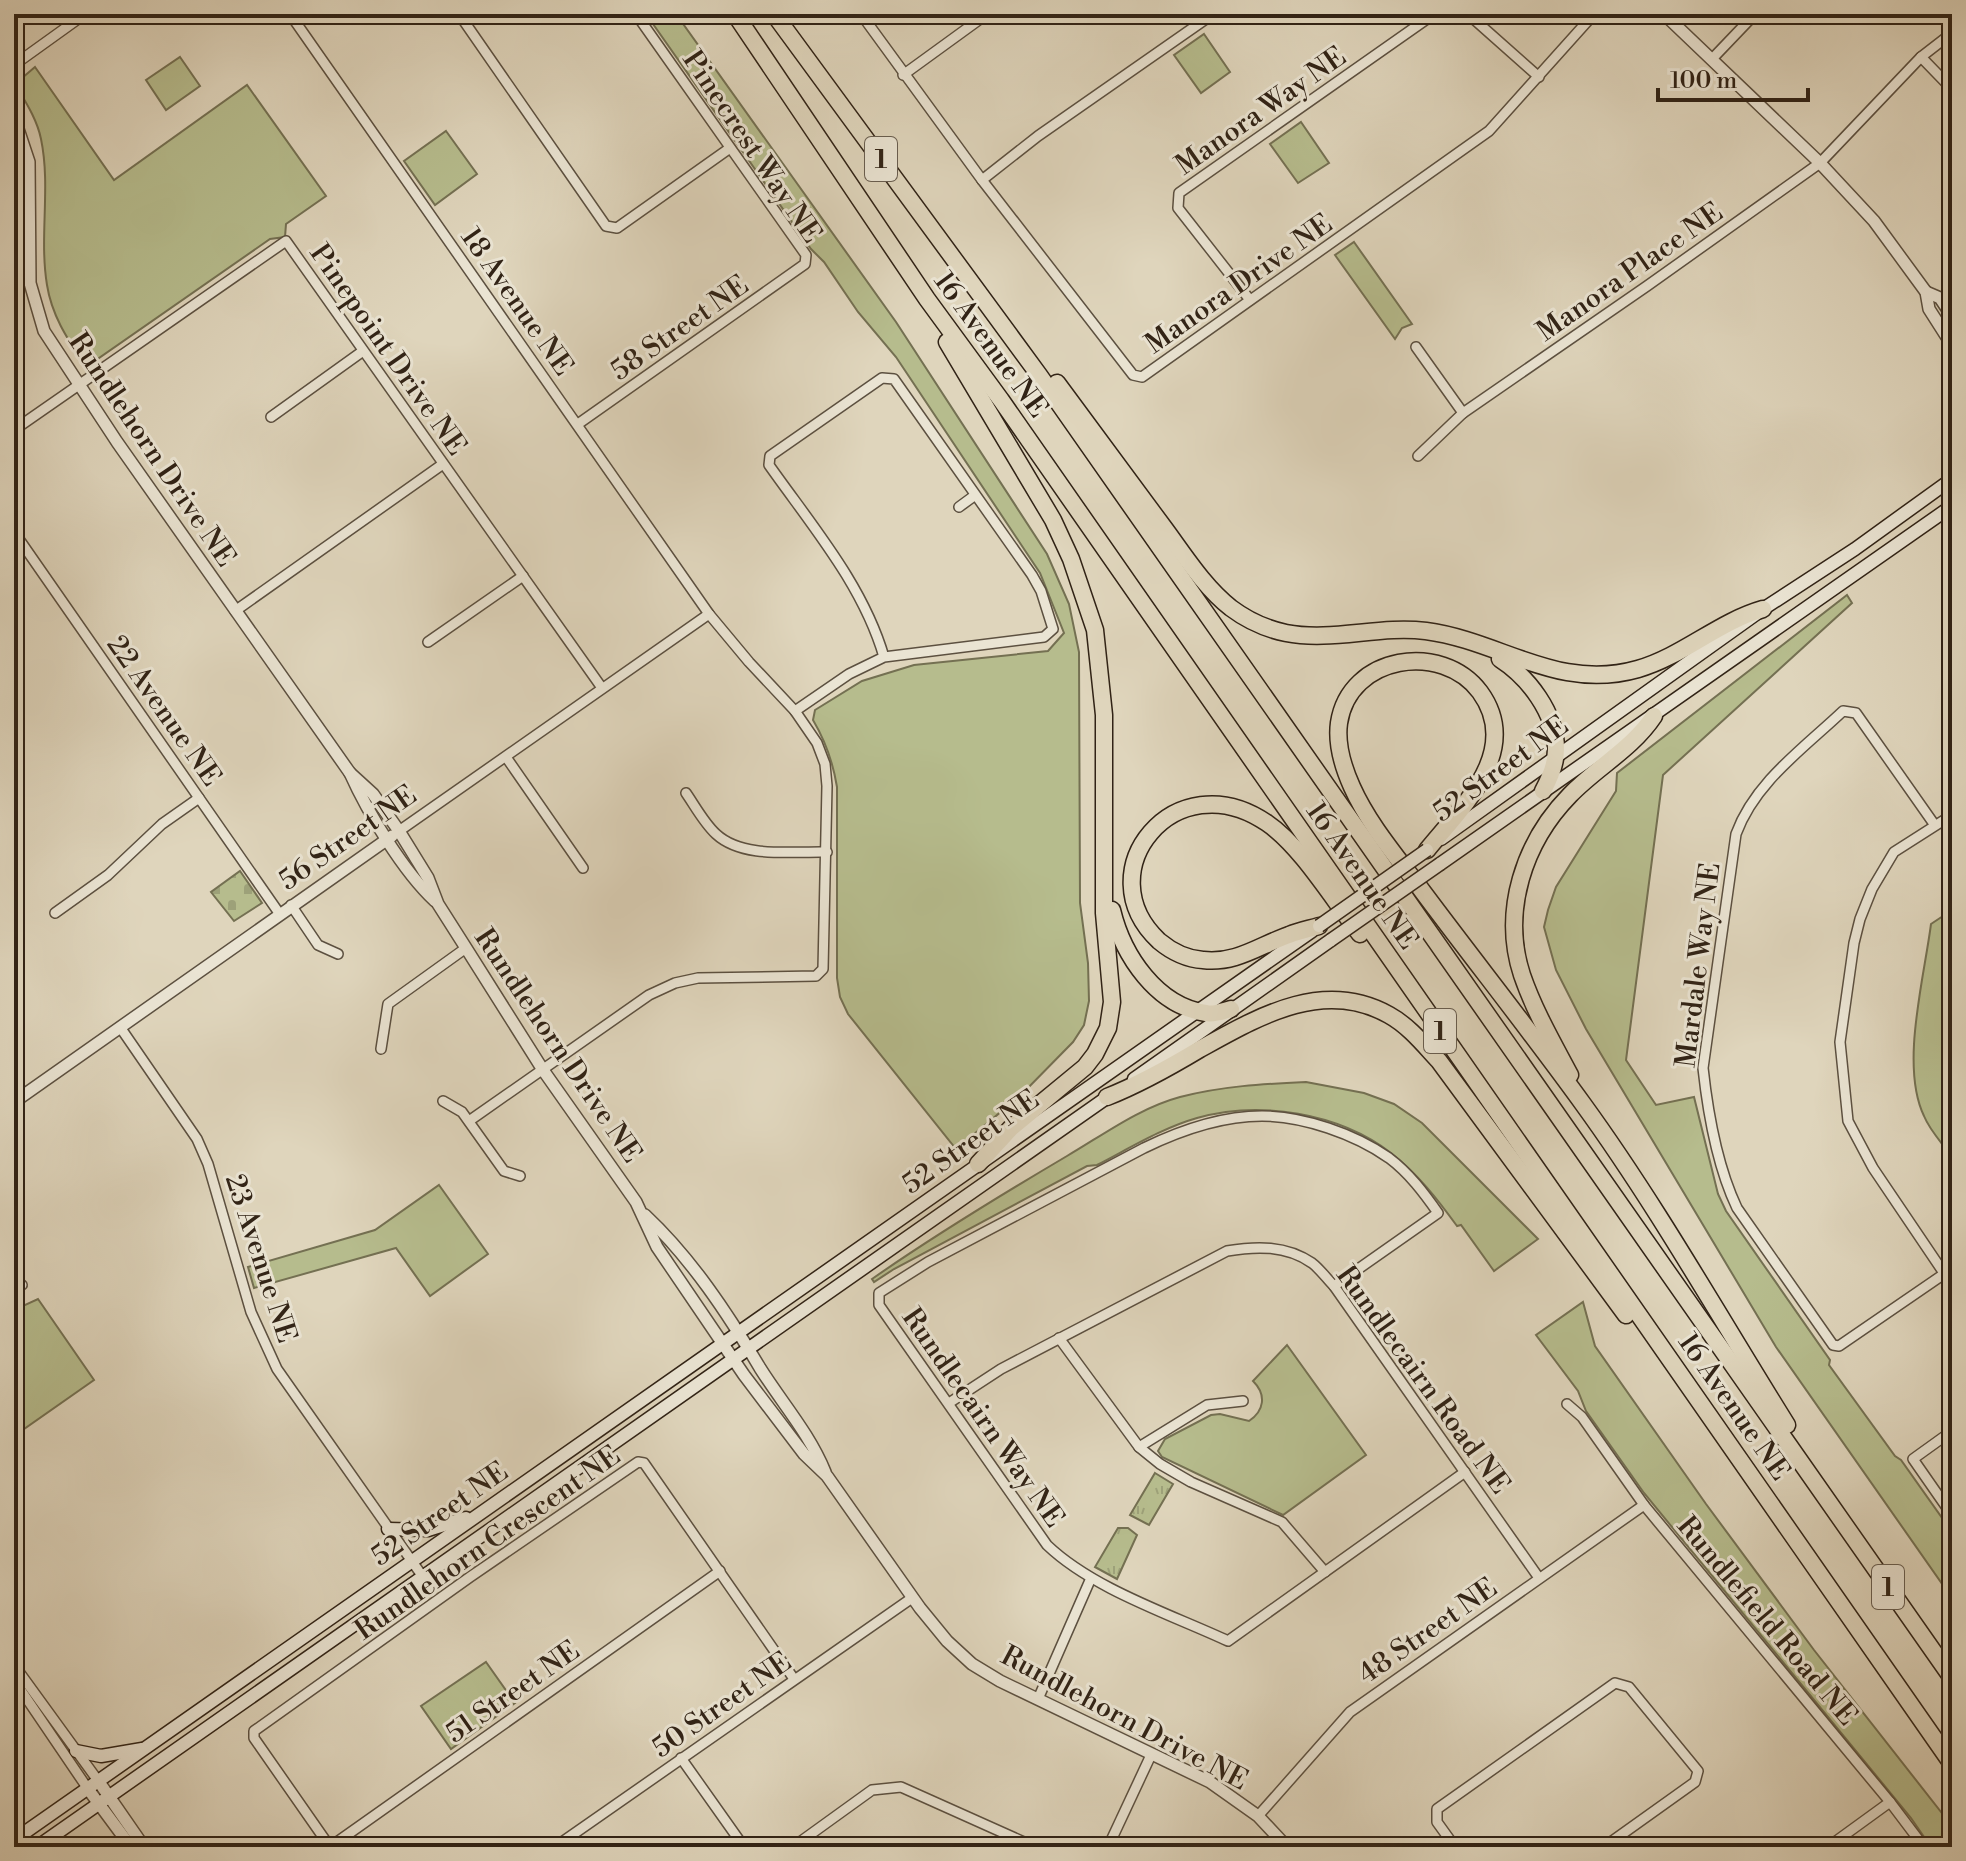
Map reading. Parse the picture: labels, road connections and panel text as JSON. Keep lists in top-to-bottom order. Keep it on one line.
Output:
{"streets":{"highway":["1","16 Avenue NE"],"main road":["52 Street NE"],"street":["Manora Way NE","Pinecrest Way NE","Manora Place NE","Manora Drive NE","18 Avenue NE","58 Street NE","Pinepoint Drive NE","Rundlehorn Drive NE","22 Avenue NE","56 Street NE","Mardale Way NE","23 Avenue NE","Rundlecairn Road NE","Rundlecairn Way NE","Rundlehorn Crescent NE","Rundlefield Road NE","48 Street NE","51 Street NE","50 Street NE"]},"crossings":[["Manora Way NE","Manora Drive NE"],["Pinecrest Way NE","58 Street NE"],["18 Avenue NE","58 Street NE"],["18 Avenue NE","Rundlehorn Drive NE"],["18 Avenue NE","56 Street NE"],["Pinepoint Drive NE","Rundlehorn Drive NE"],["Pinepoint Drive NE","56 Street NE"],["Rundlehorn Drive NE","52 Street NE"],["Rundlehorn Drive NE","56 Street NE"],["Rundlehorn Drive NE","48 Street NE"],["Rundlehorn Drive NE","50 Street NE"],["22 Avenue NE","56 Street NE"],["52 Street NE","23 Avenue NE"],["56 Street NE","23 Avenue NE"],["Rundlecairn Road NE","Rundlecairn Way NE"],["Rundlecairn Road NE","48 Street NE"],["Rundlehorn Crescent NE","51 Street NE"],["Rundlehorn Crescent NE","50 Street NE"],["Rundlefield Road NE","48 Street NE"]],"scale_bar":"100 m"}
